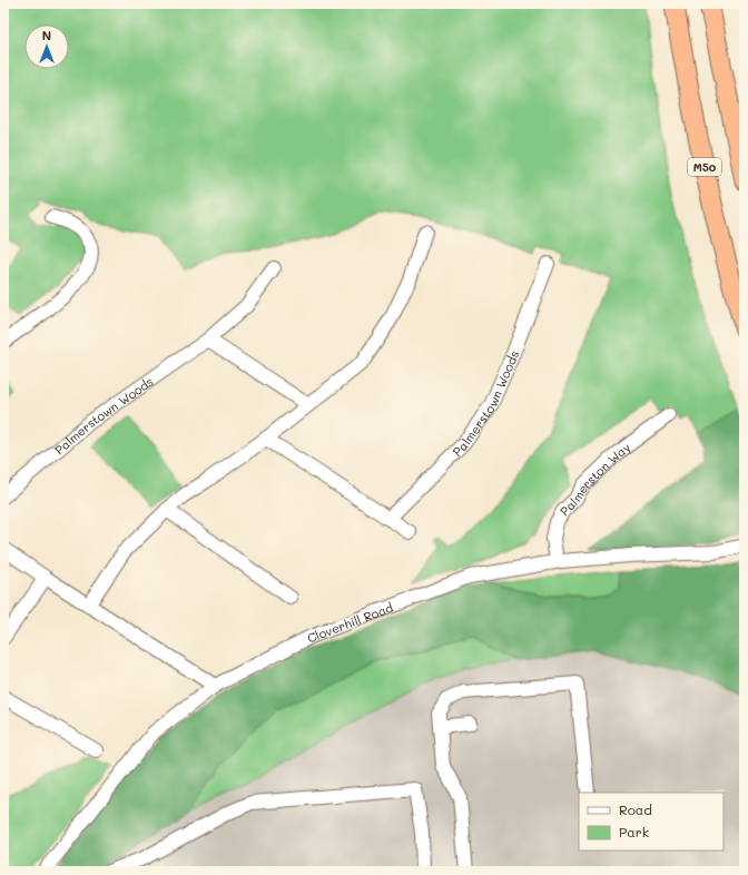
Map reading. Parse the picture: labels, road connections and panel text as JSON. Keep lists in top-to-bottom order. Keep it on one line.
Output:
{"streets":{"highway":["M50"],"street":["Palmerstown Woods","Palmerston Way","Cloverhill Road"]},"crossings":[["Palmerston Way","Cloverhill Road"]],"legend":["Road","Park"],"north":"top"}
